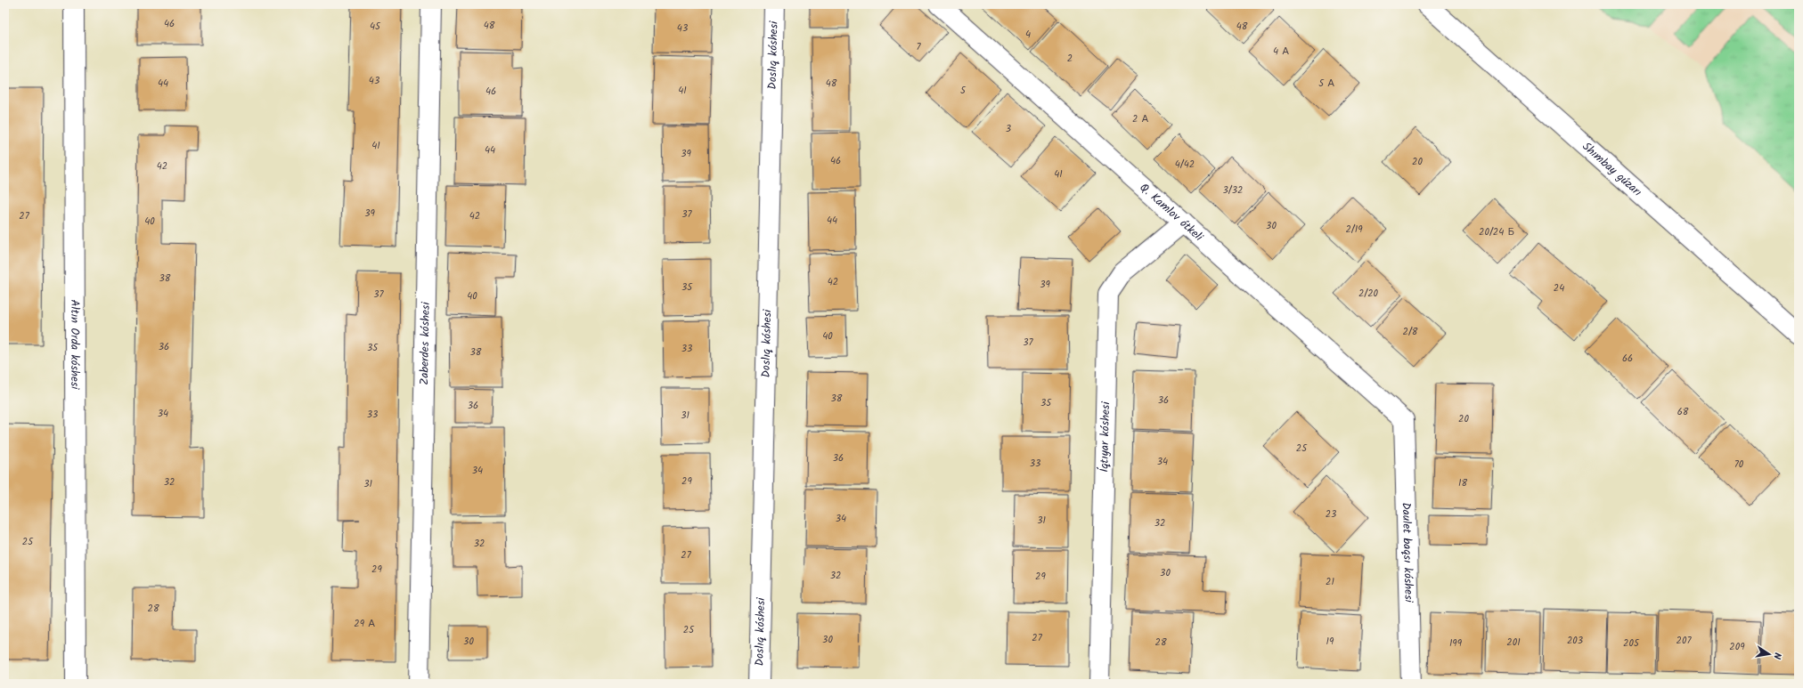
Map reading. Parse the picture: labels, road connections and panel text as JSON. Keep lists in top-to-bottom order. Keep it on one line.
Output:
{"streets":{"street":["Doslıq kóshesi","Shımbay gúzarı","Q. Kamlov ótkeli","Altın Orda kóshesi","Zaberdes kóshesi","Íqtıyar kóshesi","Daulet baqsı kóshesi"]},"crossings":[["Q. Kamlov ótkeli","Íqtıyar kóshesi"],["Q. Kamlov ótkeli","Daulet baqsı kóshesi"]],"house_numbers":["46","48","45","48","43","4","7","4 А","2","43","44","48","5 А","41","5","46","2 А","3","41","44","39","46","20","4/42","42","41","3/32","39","37","27","42","44","40","30","2/19","20/24 Б","38","42","39","35","24","2/20","37","40","2/8","40","37","36","35","33","38","66","38","36","35","36","68","34","33","31","20","25","36","34","33","70","34","29","32","18","31","23","34","31","32","25","32","27","29","30","32","29","21","28","29 А","25","27","30","203","207","30","19","28","201","199","205","209"],"north":"right"}
